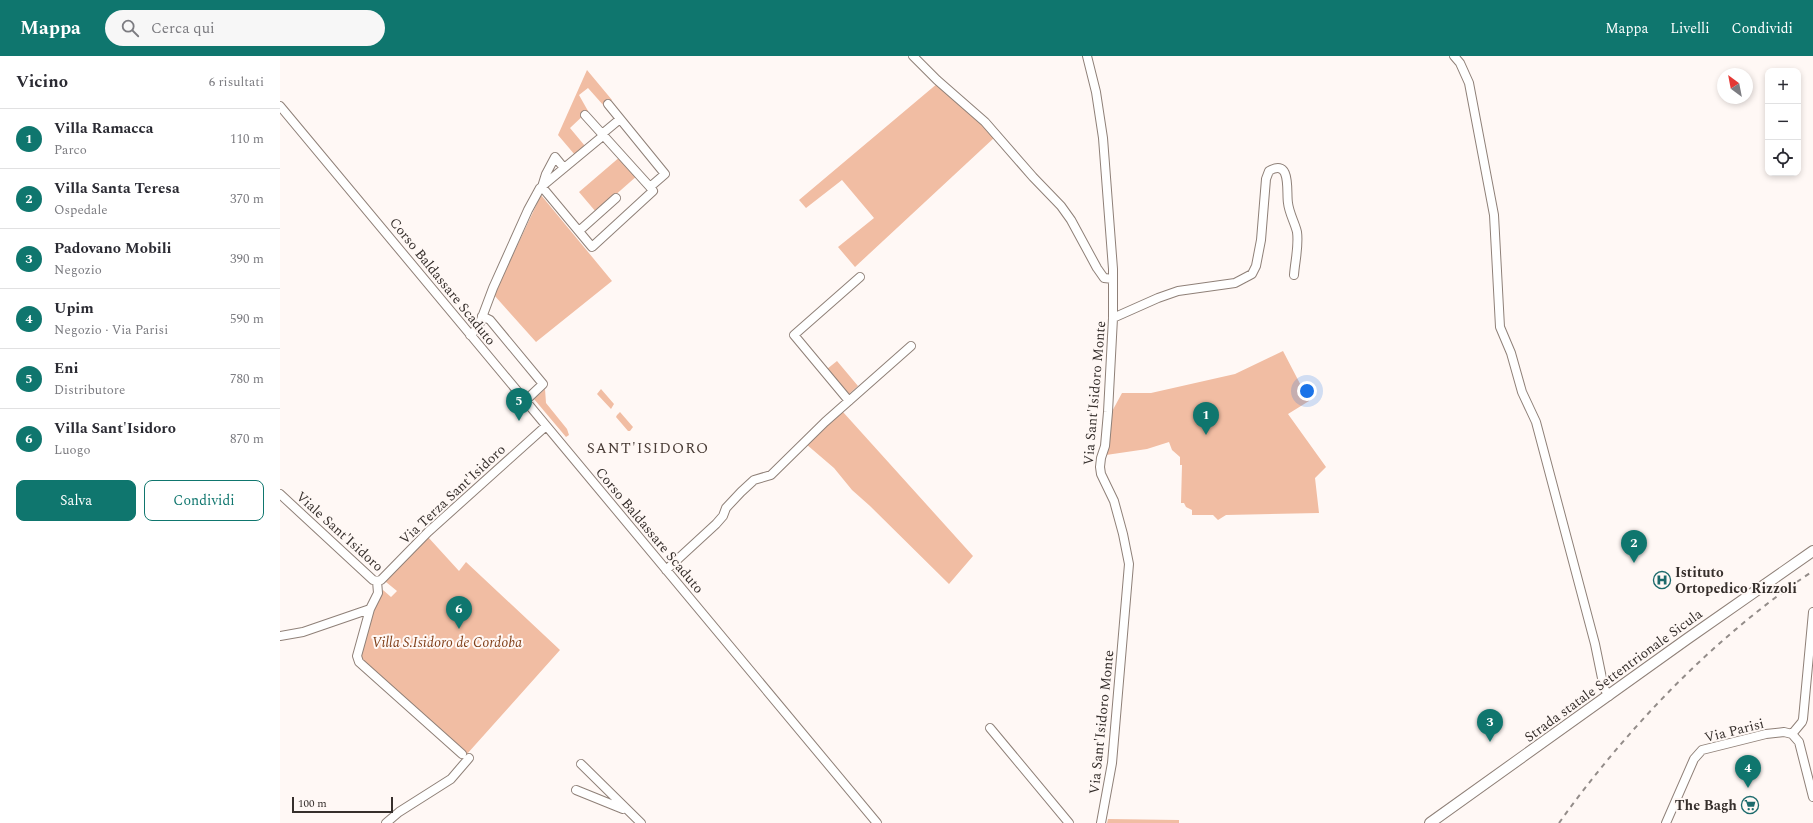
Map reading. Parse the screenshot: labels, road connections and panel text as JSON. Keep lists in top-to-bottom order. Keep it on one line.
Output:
{"streets":{"main road":["Strada statale Settentrionale Sicula"],"street":["Corso Baldassare Scaduto","Via Sant'Isidoro Monte","Via Terza Sant'Isidoro","Viale Sant'Isidoro","Via Parisi"]},"crossings":[["Corso Baldassare Scaduto","Via Terza Sant'Isidoro"],["Via Terza Sant'Isidoro","Viale Sant'Isidoro"]],"districts":["SANT'ISIDORO"],"parks":["Villa S.Isidoro de Cordoba"],"places":{"hospital":["Istituto Ortopedico Rizzoli"],"supermarket":["The Bagh"]},"scale_bar":"100 m","north":"top left","page":{"header":"Mappa","search":"Cerca qui","nav":["Mappa","Livelli","Condividi"],"heading":["Vicino","6 risultati"],"map_buttons":["+","−"],"list":[{"mark":"1","name":"Villa Ramacca","note":"Parco","value":"110 m"},{"mark":"2","name":"Villa Santa Teresa","note":"Ospedale","value":"370 m"},{"mark":"3","name":"Padovano Mobili","note":"Negozio","value":"390 m"},{"mark":"4","name":"Upim","note":"Negozio · Via Parisi","value":"590 m"},{"mark":"5","name":"Eni","note":"Distributore","value":"780 m"},{"mark":"6","name":"Villa Sant'Isidoro","note":"Luogo","value":"870 m"}],"pins":["5","1","2","6","3","4"],"buttons":["Salva","Condividi"],"scale":"100 m"}}
